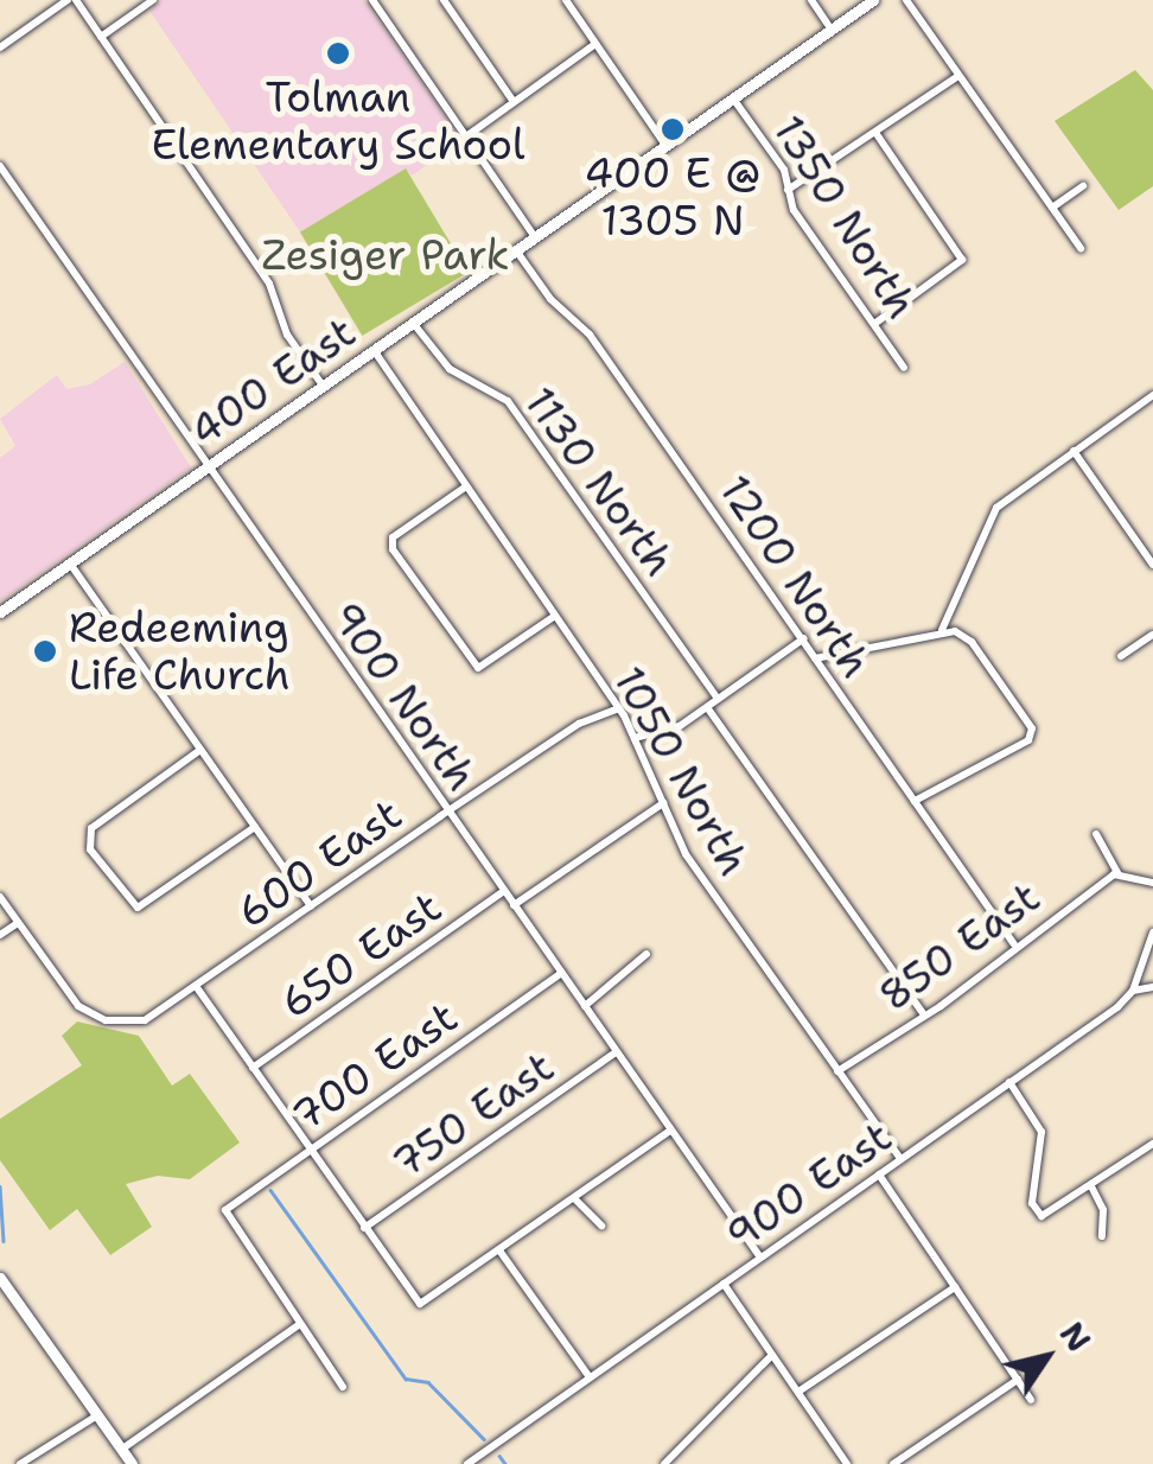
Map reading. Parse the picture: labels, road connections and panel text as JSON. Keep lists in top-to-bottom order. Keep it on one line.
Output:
{"streets":{"main road":["400 East"],"street":["1350 North","1130 North","1200 North","900 North","1050 North","600 East","850 East","650 East","700 East","750 East","900 East"]},"crossings":[["1350 North","400 East"],["400 East","1130 North"],["400 East","1200 North"],["400 East","900 North"],["400 East","1050 North"],["1200 North","850 East"],["900 North","600 East"],["900 North","650 East"],["900 North","700 East"],["900 North","750 East"],["900 North","900 East"],["1050 North","600 East"],["1050 North","850 East"],["1050 North","900 East"]],"parks":["Zesiger Park"],"places":["Tolman Elementary School","400 E @ 1305 N","Redeeming Life Church"],"north":"top right"}
